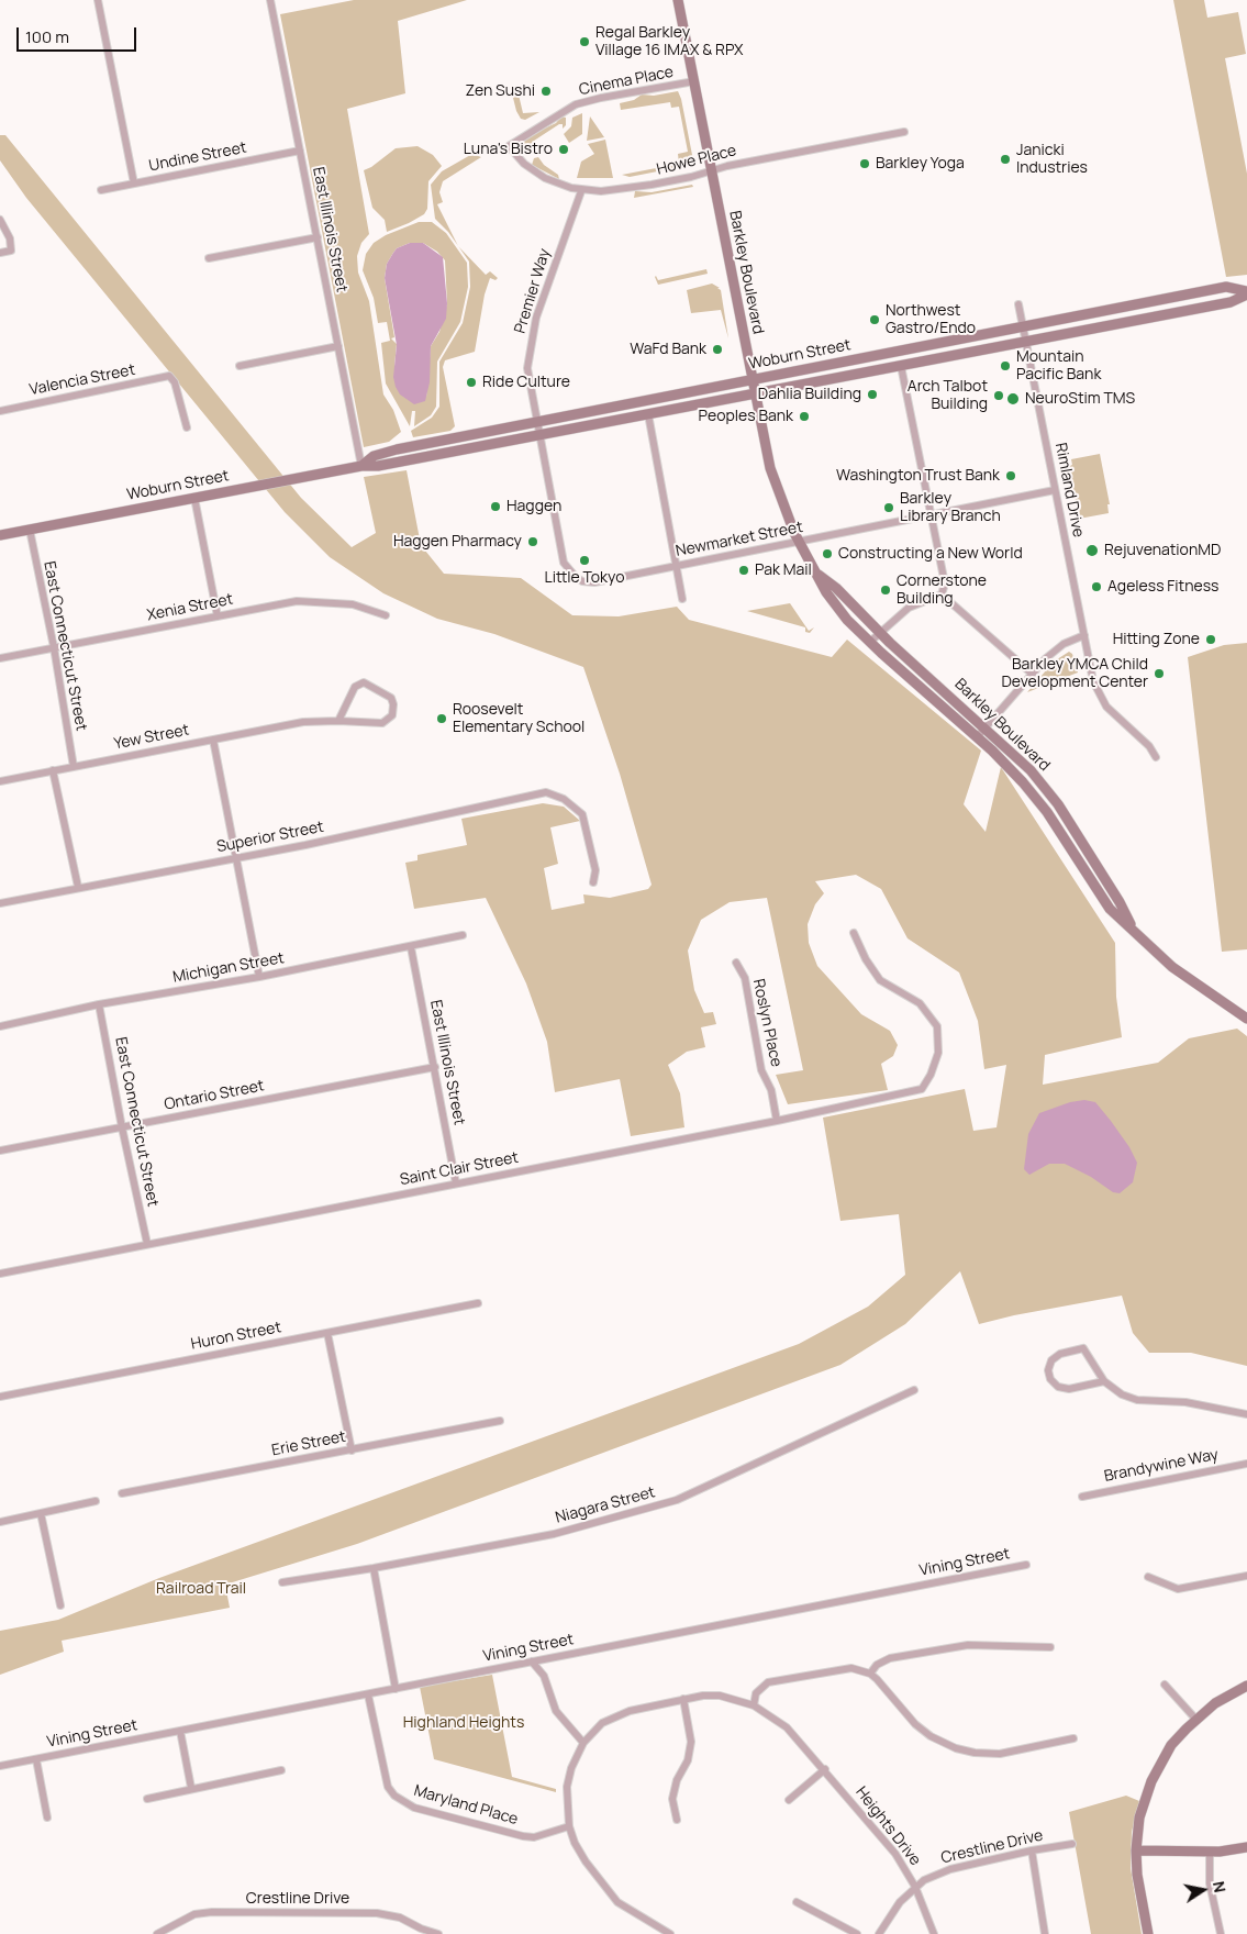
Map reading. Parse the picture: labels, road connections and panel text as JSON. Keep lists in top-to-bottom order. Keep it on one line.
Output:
{"streets":{"main road":["Barkley Boulevard","Woburn Street"],"street":["Cinema Place","Undine Street","Howe Place","East Illinois Street","Premier Way","Valencia Street","Rimland Drive","Newmarket Street","Xenia Street","East Connecticut Street","Yew Street","Superior Street","Michigan Street","Roslyn Place","Ontario Street","Saint Clair Street","Huron Street","Erie Street","Brandywine Way","Niagara Street","Vining Street","Maryland Place","Heights Drive","Crestline Drive"]},"crossings":[["Cinema Place","Howe Place"],["Cinema Place","Barkley Boulevard"],["Undine Street","East Illinois Street"],["Howe Place","Barkley Boulevard"],["Howe Place","Premier Way"],["East Illinois Street","Woburn Street"],["East Illinois Street","Michigan Street"],["East Illinois Street","Ontario Street"],["East Illinois Street","Saint Clair Street"],["Barkley Boulevard","Woburn Street"],["Barkley Boulevard","Newmarket Street"],["Premier Way","Woburn Street"],["Premier Way","Newmarket Street"],["Woburn Street","Rimland Drive"],["Woburn Street","Newmarket Street"],["Woburn Street","East Connecticut Street"],["Rimland Drive","Newmarket Street"],["Xenia Street","East Connecticut Street"],["East Connecticut Street","Yew Street"],["East Connecticut Street","Michigan Street"],["East Connecticut Street","Ontario Street"],["East Connecticut Street","Saint Clair Street"],["Roslyn Place","Saint Clair Street"],["Vining Street","Maryland Place"],["Heights Drive","Crestline Drive"]],"parks":["Railroad Trail","Highland Heights"],"places":["Regal Barkley Village 16 IMAX & RPX","Zen Sushi","Luna's Bistro","Janicki Industries","Barkley Yoga","Northwest Gastro/Endo","WaFd Bank","Mountain Pacific Bank","Ride Culture","Dahlia Building","Arch Talbot Building","NeuroStim TMS","Peoples Bank","Washington Trust Bank","Haggen","Barkley Library Branch","Haggen Pharmacy","RejuvenationMD","Constructing a New World","Little Tokyo","Pak Mail","Ageless Fitness","Cornerstone Building","Hitting Zone","Barkley YMCA Child Development Center","Roosevelt Elementary School"],"scale_bar":"100 m","north":"right"}
